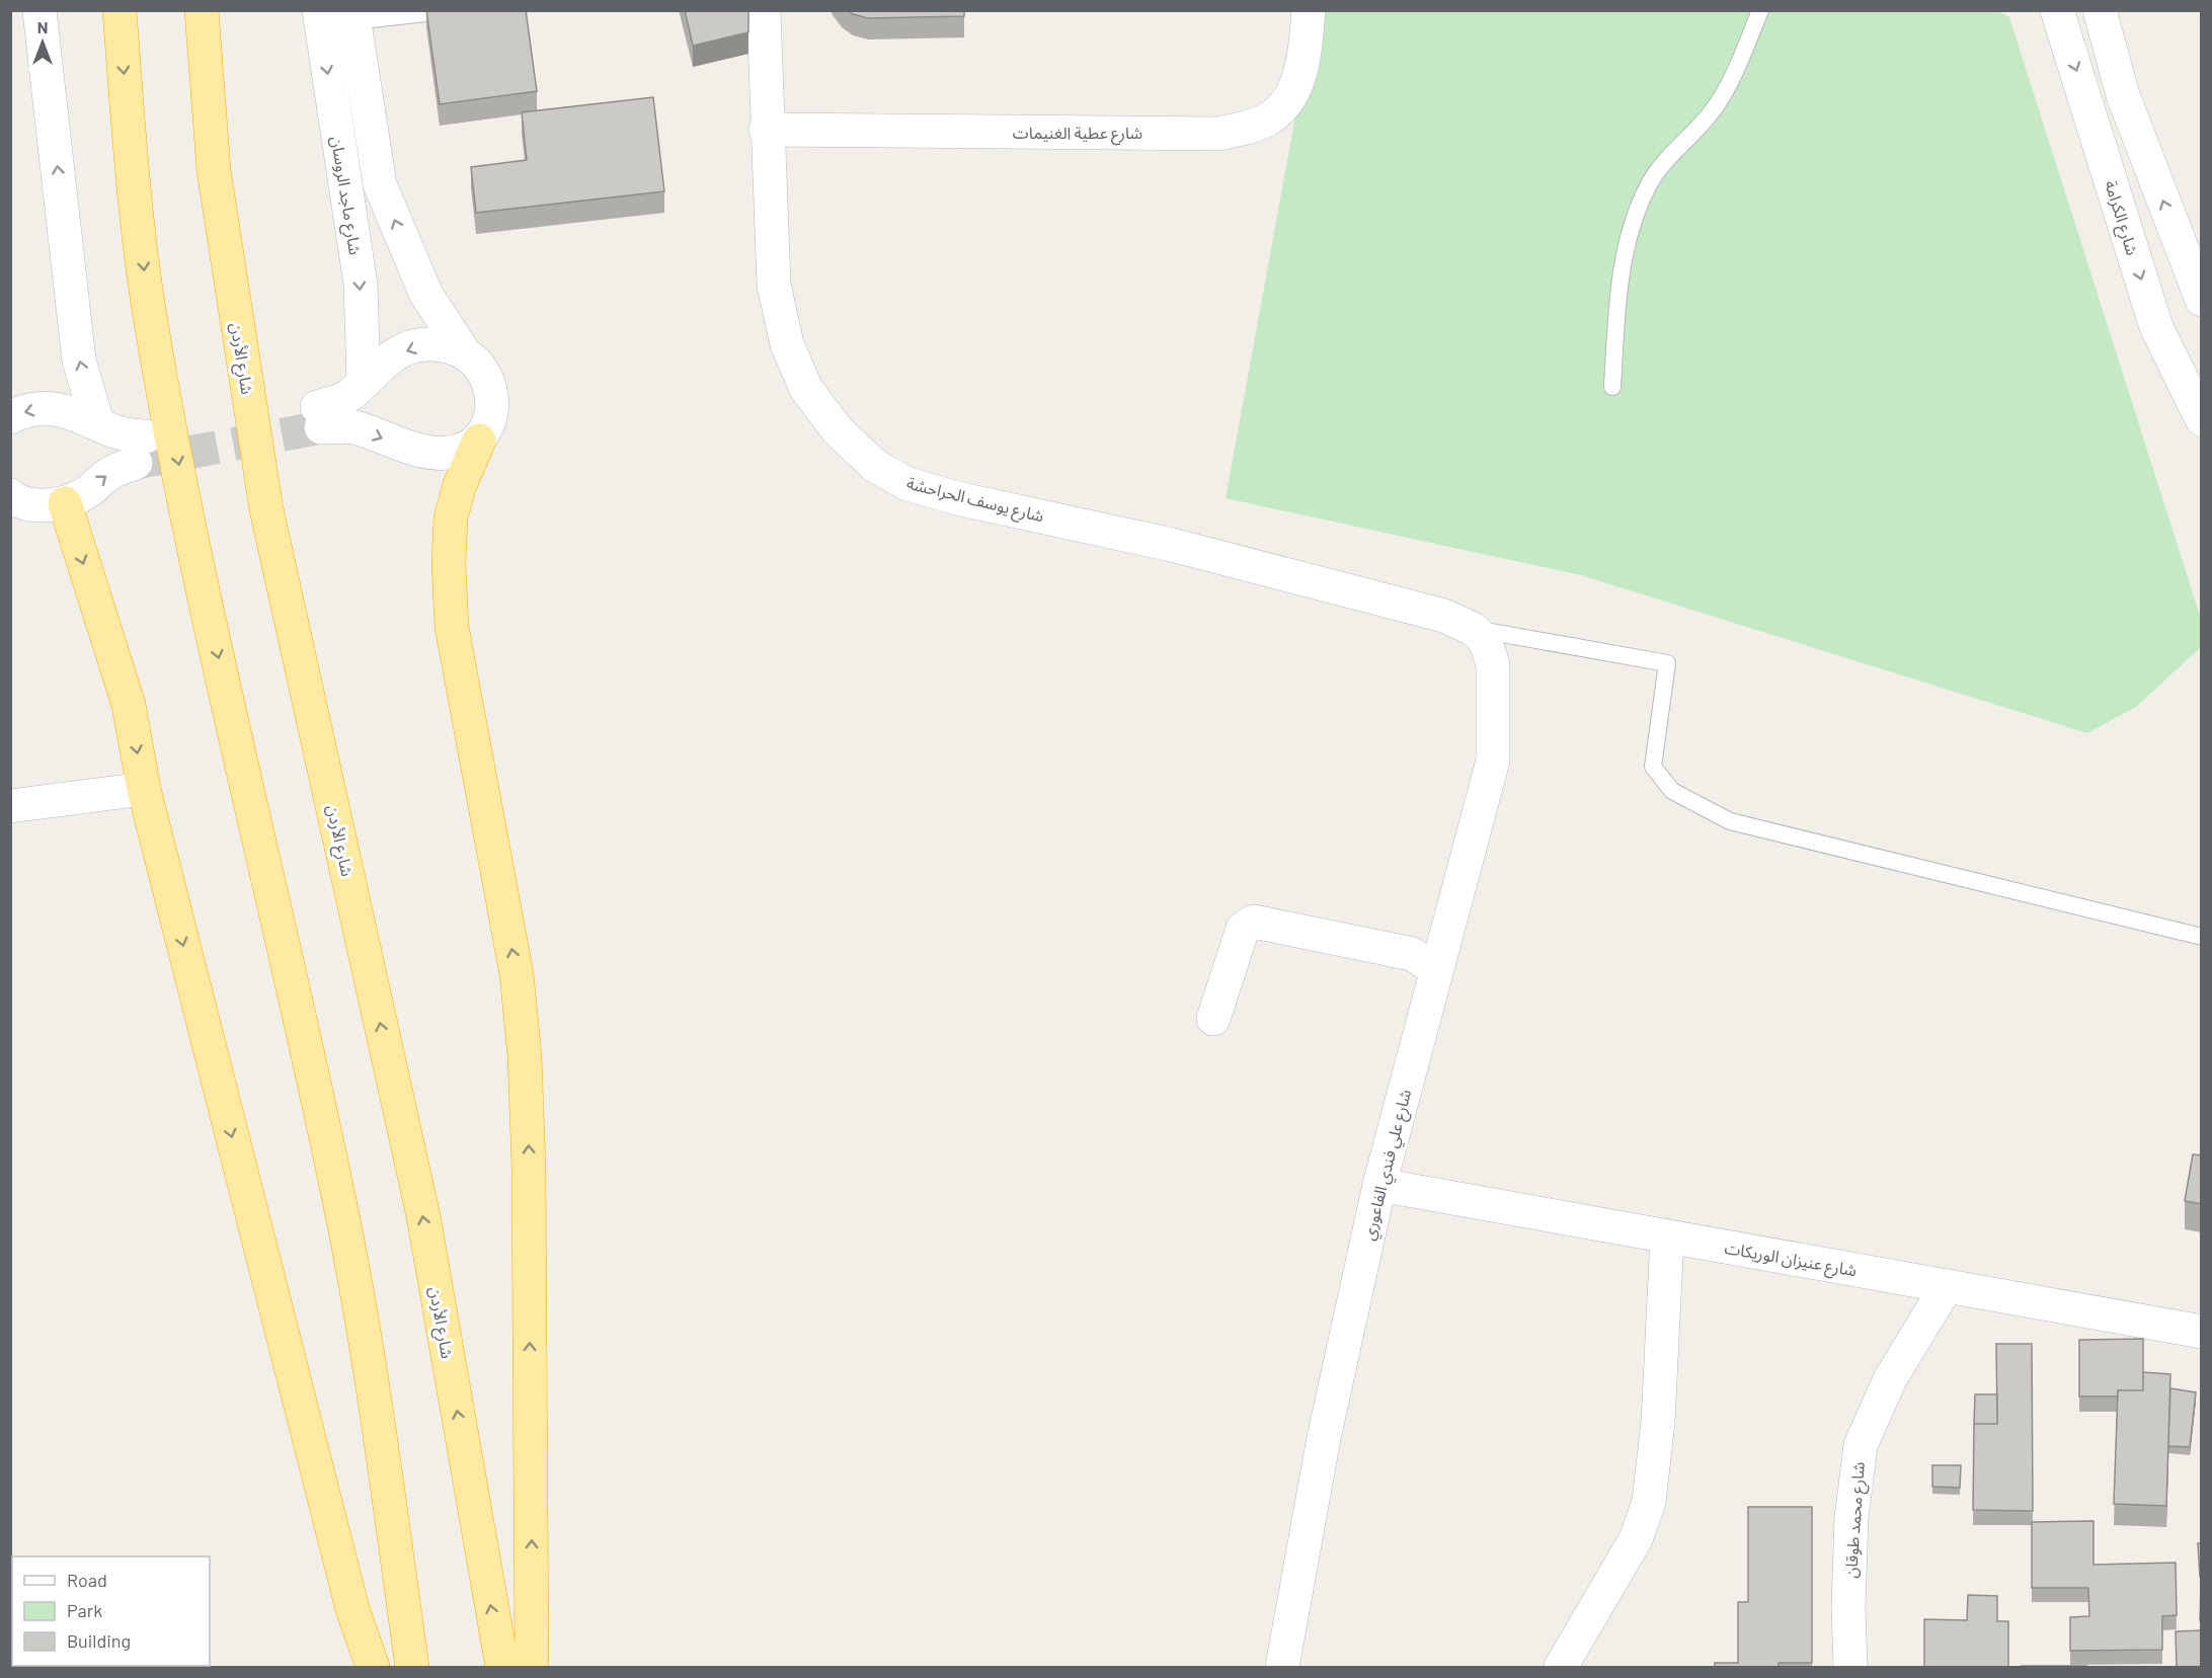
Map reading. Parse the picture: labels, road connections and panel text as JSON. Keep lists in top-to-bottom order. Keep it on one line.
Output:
{"streets":{"highway":["شارع الأردن"],"street":["شارع عطية الغنيمات","شارع ماجد الروسان","شارع الكرامة","شارع يوسف الحراحشة","شارع علي فندي الفاعوري","شارع عنيزان الوريكات","شارع محمد طوقان"]},"crossings":[["شارع عطية الغنيمات","شارع يوسف الحراحشة"],["شارع يوسف الحراحشة","شارع علي فندي الفاعوري"],["شارع علي فندي الفاعوري","شارع عنيزان الوريكات"],["شارع عنيزان الوريكات","شارع محمد طوقان"]],"legend":["Road","Park","Building"],"north":"top"}
